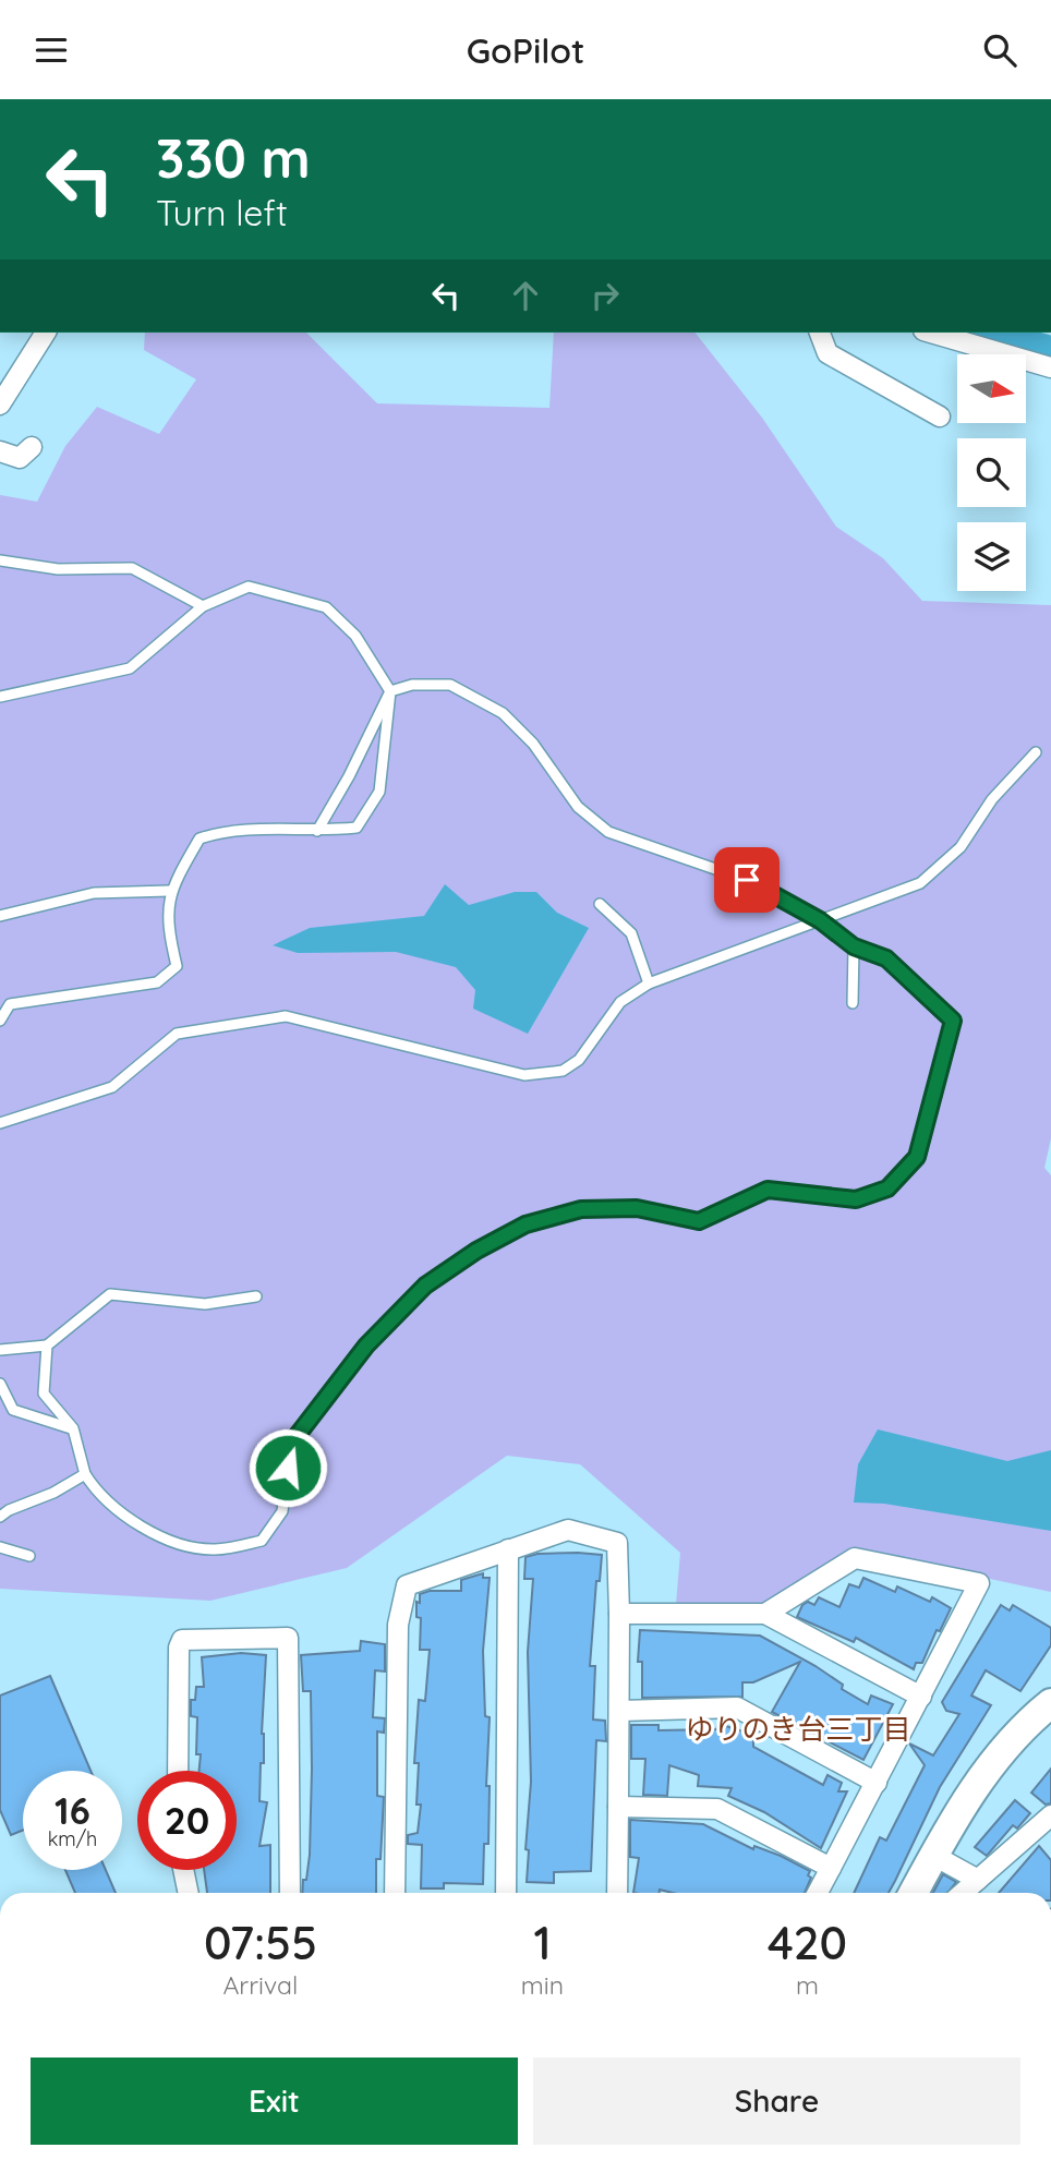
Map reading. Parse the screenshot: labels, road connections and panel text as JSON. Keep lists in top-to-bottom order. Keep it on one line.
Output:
{"districts":["ゆりのき台三丁目"],"north":"right","page":{"header":"GoPilot","turn":["330 m","Turn left"],"speed":"16 km/h","limit":"20","eta":["07:55","Arrival","1","min","420","m"],"buttons":["Exit","Share"]}}
